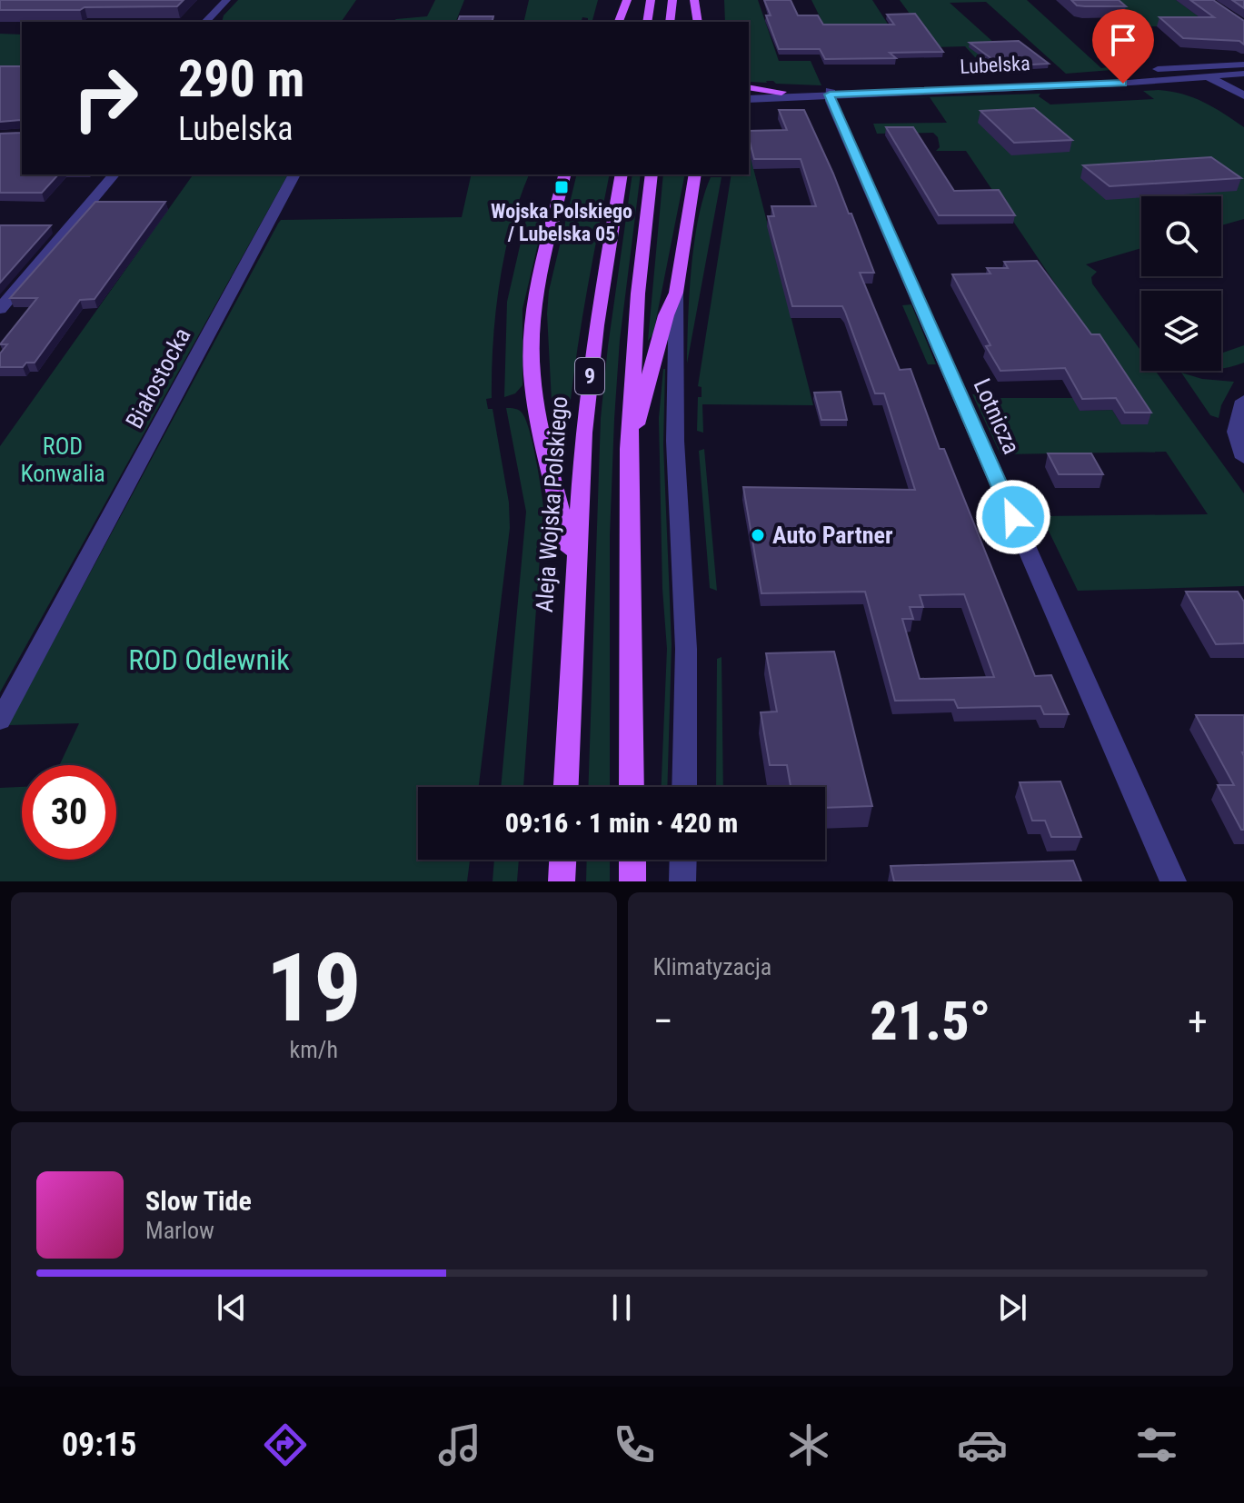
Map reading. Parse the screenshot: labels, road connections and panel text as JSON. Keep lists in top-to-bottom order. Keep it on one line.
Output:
{"streets":{"main road":["9","Aleja Wojska Polskiego"],"street":["Lubelska","Białostocka","Lotnicza"]},"crossings":[["Lubelska","Lotnicza"]],"parks":["ROD Konwalia","ROD Odlewnik"],"places":{"transit":["Wojska Polskiego / Lubelska 05"],"other":["Auto Partner"]},"page":{"turn":["290 m","Lubelska"],"limit":"30","trip":"09:16 · 1 min · 420 m","tile":[["19","km/h"],"Klimatyzacja"],"heat":["−","21.5°","+"],"song":["Slow Tide","Marlow"],"tabs":"09:15"}}
